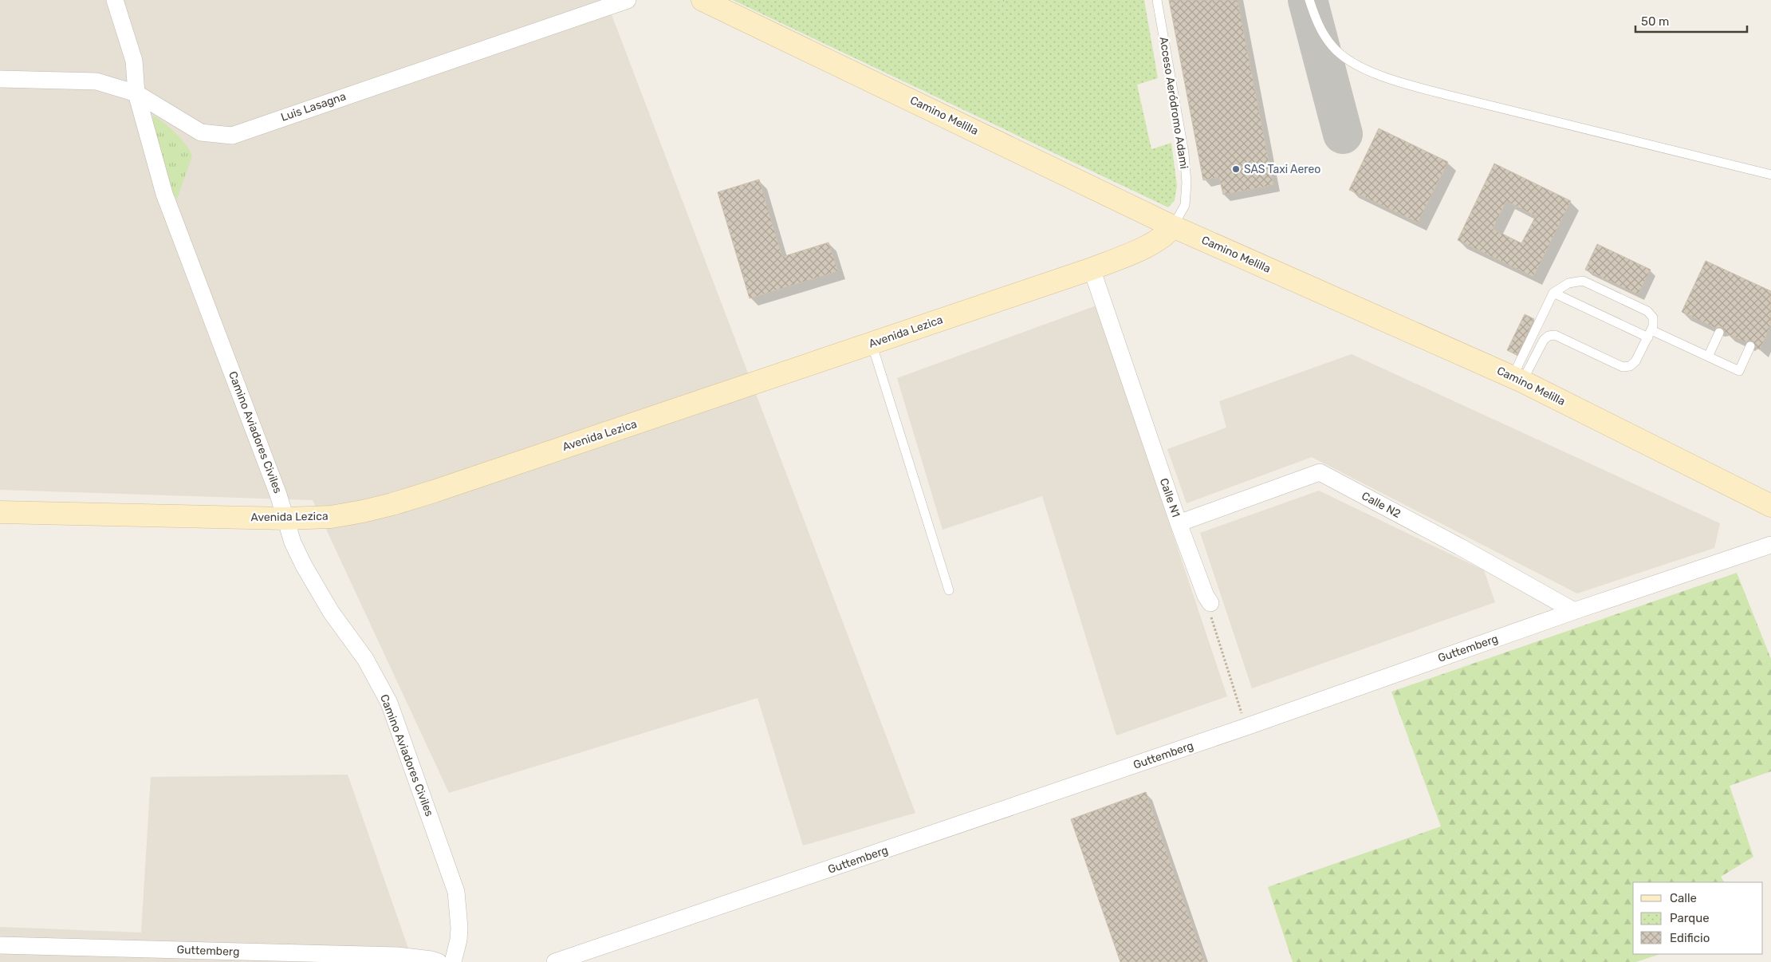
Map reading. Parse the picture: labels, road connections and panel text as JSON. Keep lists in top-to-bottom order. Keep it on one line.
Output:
{"streets":{"street":["Luis Lasagna","Camino Melilla","Avenida Lezica","Camino Aviadores Civiles","Calle N1","Calle N2","Guttemberg"],"lane":["Acceso Aeródromo Adami"]},"crossings":[["Acceso Aeródromo Adami","Camino Melilla"],["Acceso Aeródromo Adami","Avenida Lezica"],["Luis Lasagna","Camino Aviadores Civiles"],["Camino Melilla","Avenida Lezica"],["Avenida Lezica","Camino Aviadores Civiles"],["Avenida Lezica","Calle N1"],["Calle N1","Calle N2"],["Calle N2","Guttemberg"]],"places":["SAS Taxi Aereo"],"legend":["Calle","Parque","Edificio"],"scale_bar":"50 m"}
